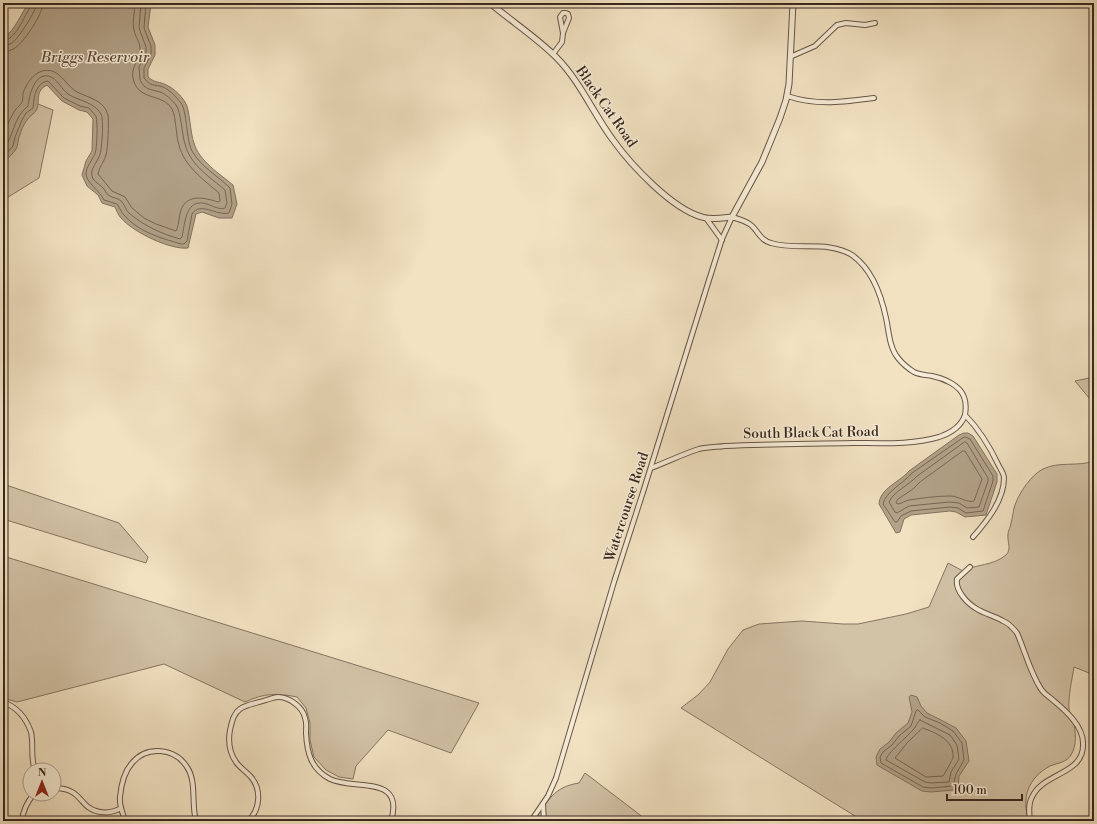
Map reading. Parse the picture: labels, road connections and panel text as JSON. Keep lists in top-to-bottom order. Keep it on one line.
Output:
{"streets":{"street":["Black Cat Road","South Black Cat Road","Watercourse Road"]},"crossings":[["Black Cat Road","South Black Cat Road"],["Black Cat Road","Watercourse Road"],["South Black Cat Road","Watercourse Road"]],"water":["Briggs Reservoir"],"scale_bar":"100 m","north":"top"}
